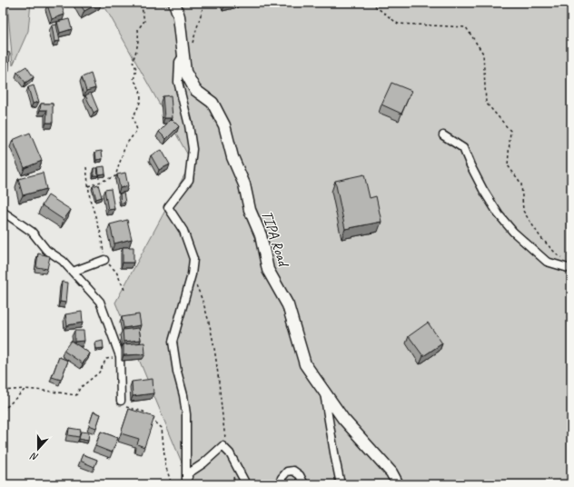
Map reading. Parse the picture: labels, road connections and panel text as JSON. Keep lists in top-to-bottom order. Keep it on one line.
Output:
{"streets":{"street":["TIPA Road"]},"north":"bottom"}
